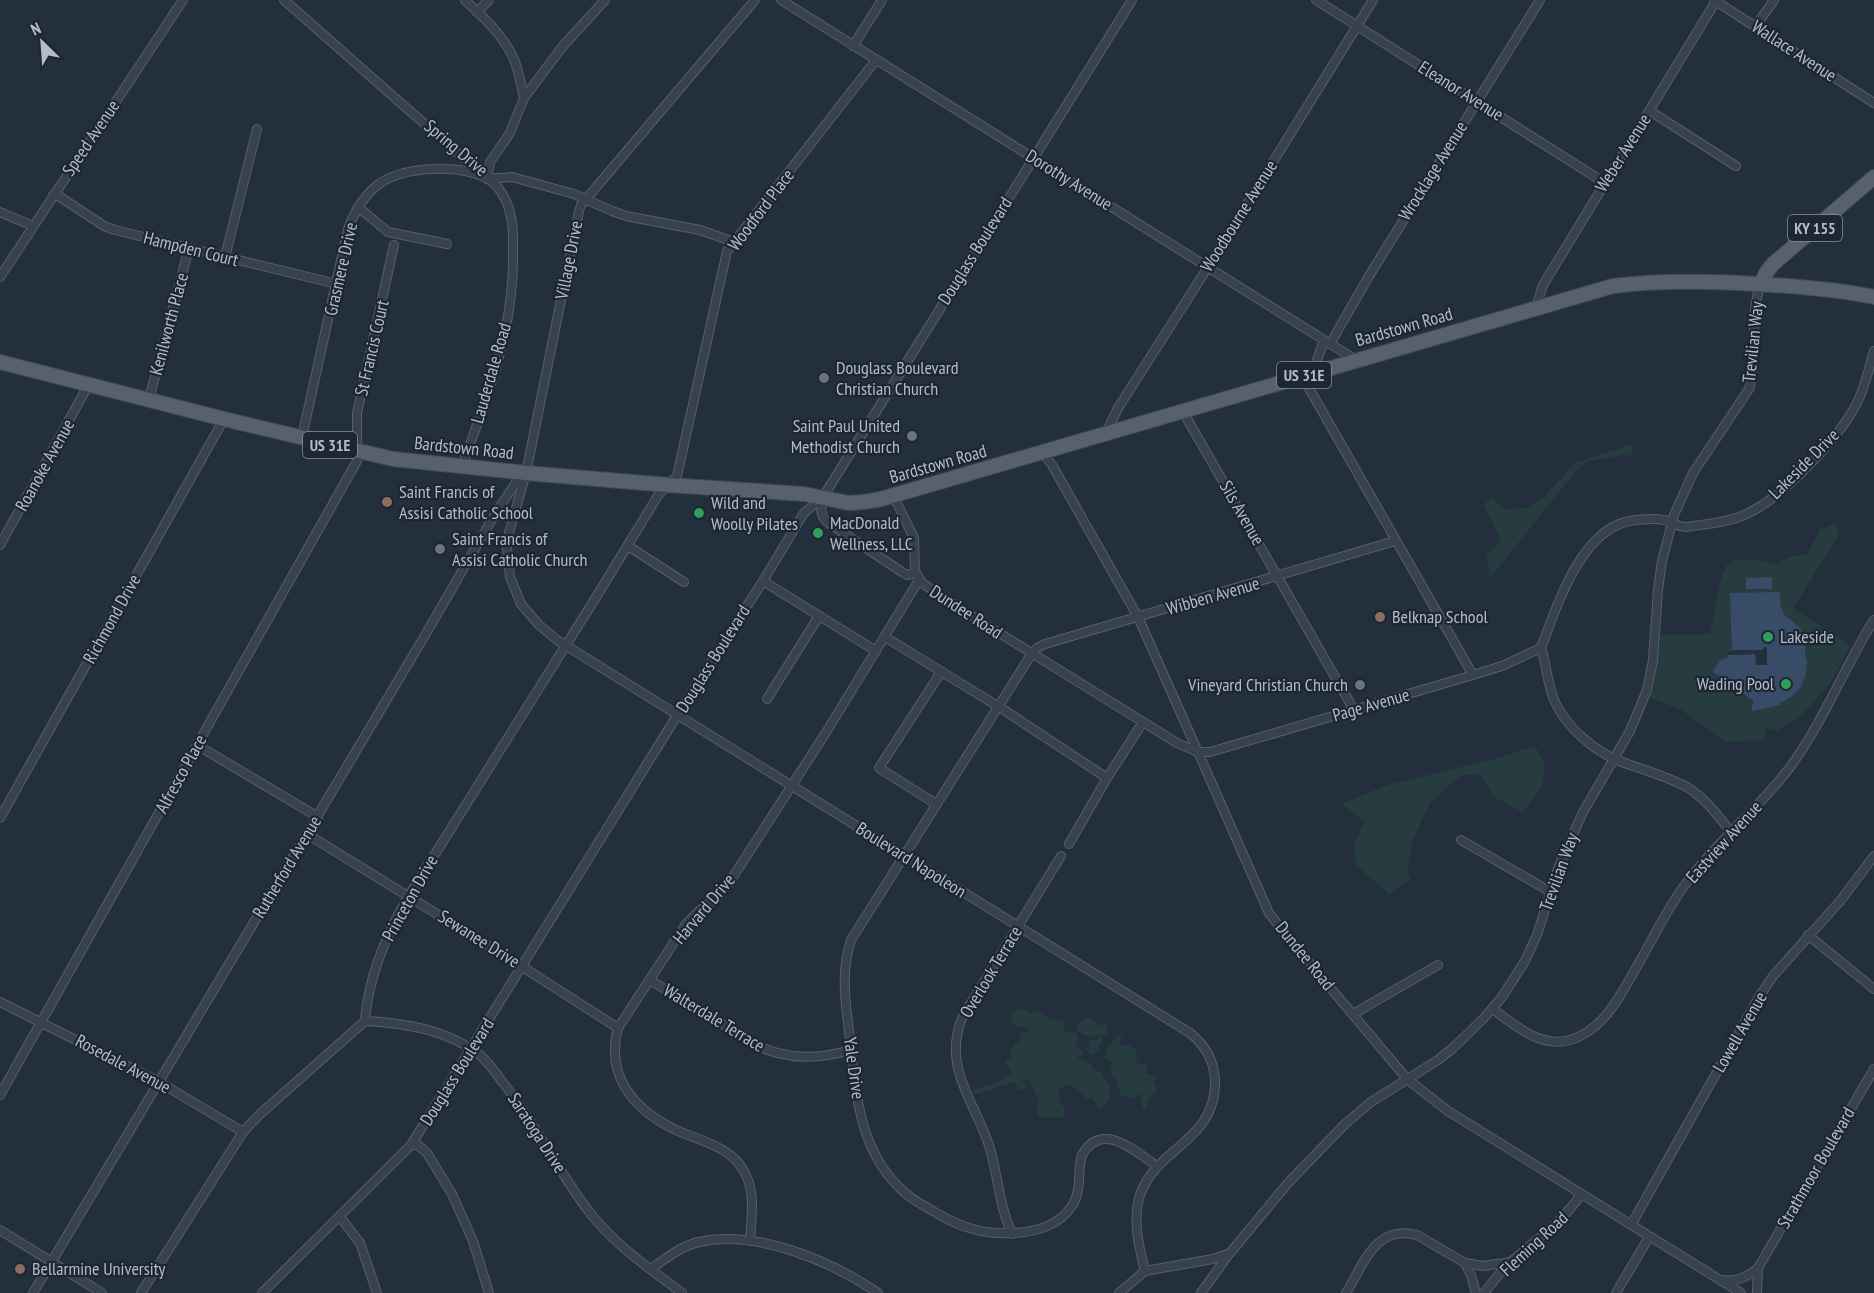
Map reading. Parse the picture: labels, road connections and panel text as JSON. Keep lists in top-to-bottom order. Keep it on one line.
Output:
{"streets":{"main road":["KY 155","Bardstown Road","US 31E"],"street":["Wallace Avenue","Eleanor Avenue","Speed Avenue","Spring Drive","Weber Avenue","Wrocklage Avenue","Dorothy Avenue","Woodford Place","Woodbourne Avenue","Hampden Court","Douglass Boulevard","Village Drive","Grasmere Drive","Kenilworth Place","Trevilian Way","St Francis Court","Lauderdale Road","Lakeside Drive","Roanoke Avenue","Sils Avenue","Wibben Avenue","Dundee Road","Richmond Drive","Page Avenue","Alfresco Place","Eastview Avenue","Boulevard Napoleon","Rutherford Avenue","Princeton Drive","Harvard Drive","Sewanee Drive","Overlook Terrace","Walterdale Terrace","Lowell Avenue","Rosedale Avenue","Yale Drive","Saratoga Drive","Strathmoor Boulevard","Fleming Road"]},"crossings":[["Wallace Avenue","Weber Avenue"],["Eleanor Avenue","Weber Avenue"],["Eleanor Avenue","Wrocklage Avenue"],["Eleanor Avenue","Woodbourne Avenue"],["Speed Avenue","Hampden Court"],["Spring Drive","Woodford Place"],["Spring Drive","Village Drive"],["Spring Drive","Grasmere Drive"],["Spring Drive","Lauderdale Road"],["Weber Avenue","Bardstown Road"],["Wrocklage Avenue","Dorothy Avenue"],["Wrocklage Avenue","Bardstown Road"],["Dorothy Avenue","Woodford Place"],["Dorothy Avenue","Woodbourne Avenue"],["Dorothy Avenue","Douglass Boulevard"],["Dorothy Avenue","Bardstown Road"],["Woodford Place","Bardstown Road"],["Woodford Place","Princeton Drive"],["Woodbourne Avenue","Bardstown Road"],["KY 155","Bardstown Road"],["KY 155","Trevilian Way"],["Hampden Court","Grasmere Drive"],["Hampden Court","Kenilworth Place"],["Douglass Boulevard","Bardstown Road"],["Douglass Boulevard","Dundee Road"],["Douglass Boulevard","Boulevard Napoleon"],["Douglass Boulevard","Sewanee Drive"],["Douglass Boulevard","Saratoga Drive"],["Village Drive","Bardstown Road"],["Village Drive","Boulevard Napoleon"],["Village Drive","Rutherford Avenue"],["Grasmere Drive","Bardstown Road"],["Grasmere Drive","Lauderdale Road"],["Kenilworth Place","Bardstown Road"],["Bardstown Road","Trevilian Way"],["Bardstown Road","St Francis Court"],["Bardstown Road","Lauderdale Road"],["Bardstown Road","Roanoke Avenue"],["Bardstown Road","Sils Avenue"],["Bardstown Road","Dundee Road"],["Bardstown Road","Richmond Drive"],["Bardstown Road","Alfresco Place"],["Bardstown Road","Boulevard Napoleon"],["Bardstown Road","Rutherford Avenue"],["Bardstown Road","Princeton Drive"],["Trevilian Way","Lakeside Drive"],["Trevilian Way","Dundee Road"],["Trevilian Way","Eastview Avenue"],["St Francis Court","Alfresco Place"],["Lakeside Drive","Page Avenue"],["Sils Avenue","Wibben Avenue"],["Sils Avenue","Page Avenue"],["Wibben Avenue","Dundee Road"],["Wibben Avenue","Yale Drive"],["Dundee Road","Page Avenue"],["Dundee Road","Harvard Drive"],["Dundee Road","Lowell Avenue"],["Dundee Road","Yale Drive"],["Dundee Road","Fleming Road"],["Alfresco Place","Rosedale Avenue"],["Boulevard Napoleon","Rutherford Avenue"],["Boulevard Napoleon","Princeton Drive"],["Boulevard Napoleon","Harvard Drive"],["Boulevard Napoleon","Overlook Terrace"],["Boulevard Napoleon","Yale Drive"],["Rutherford Avenue","Sewanee Drive"],["Rutherford Avenue","Rosedale Avenue"],["Princeton Drive","Sewanee Drive"],["Princeton Drive","Saratoga Drive"],["Harvard Drive","Sewanee Drive"],["Harvard Drive","Walterdale Terrace"],["Overlook Terrace","Yale Drive"],["Walterdale Terrace","Yale Drive"]],"places":["Douglass Boulevard Christian Church","Saint Paul United Methodist Church","Saint Francis of Assisi Catholic School","Wild and Woolly Pilates","MacDonald Wellness, LLC","Saint Francis of Assisi Catholic Church","Belknap School","Lakeside","Wading Pool","Vineyard Christian Church","Bellarmine University"],"north":"top left"}
